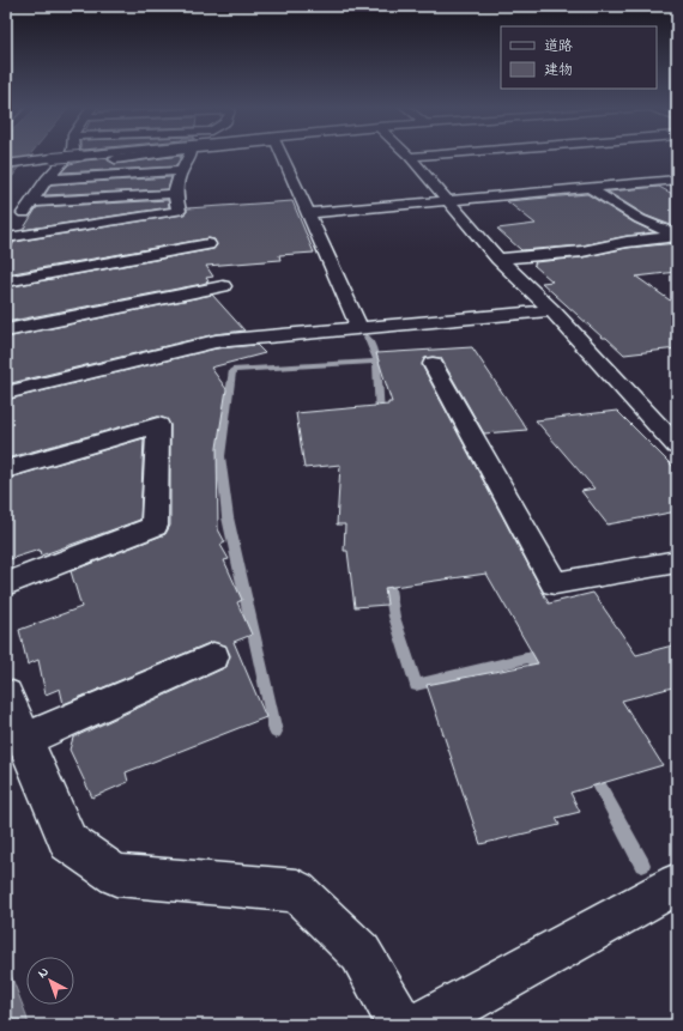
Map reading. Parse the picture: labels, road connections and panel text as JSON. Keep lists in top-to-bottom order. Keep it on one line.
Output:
{"legend":["道路","建物"],"north":"top left"}
